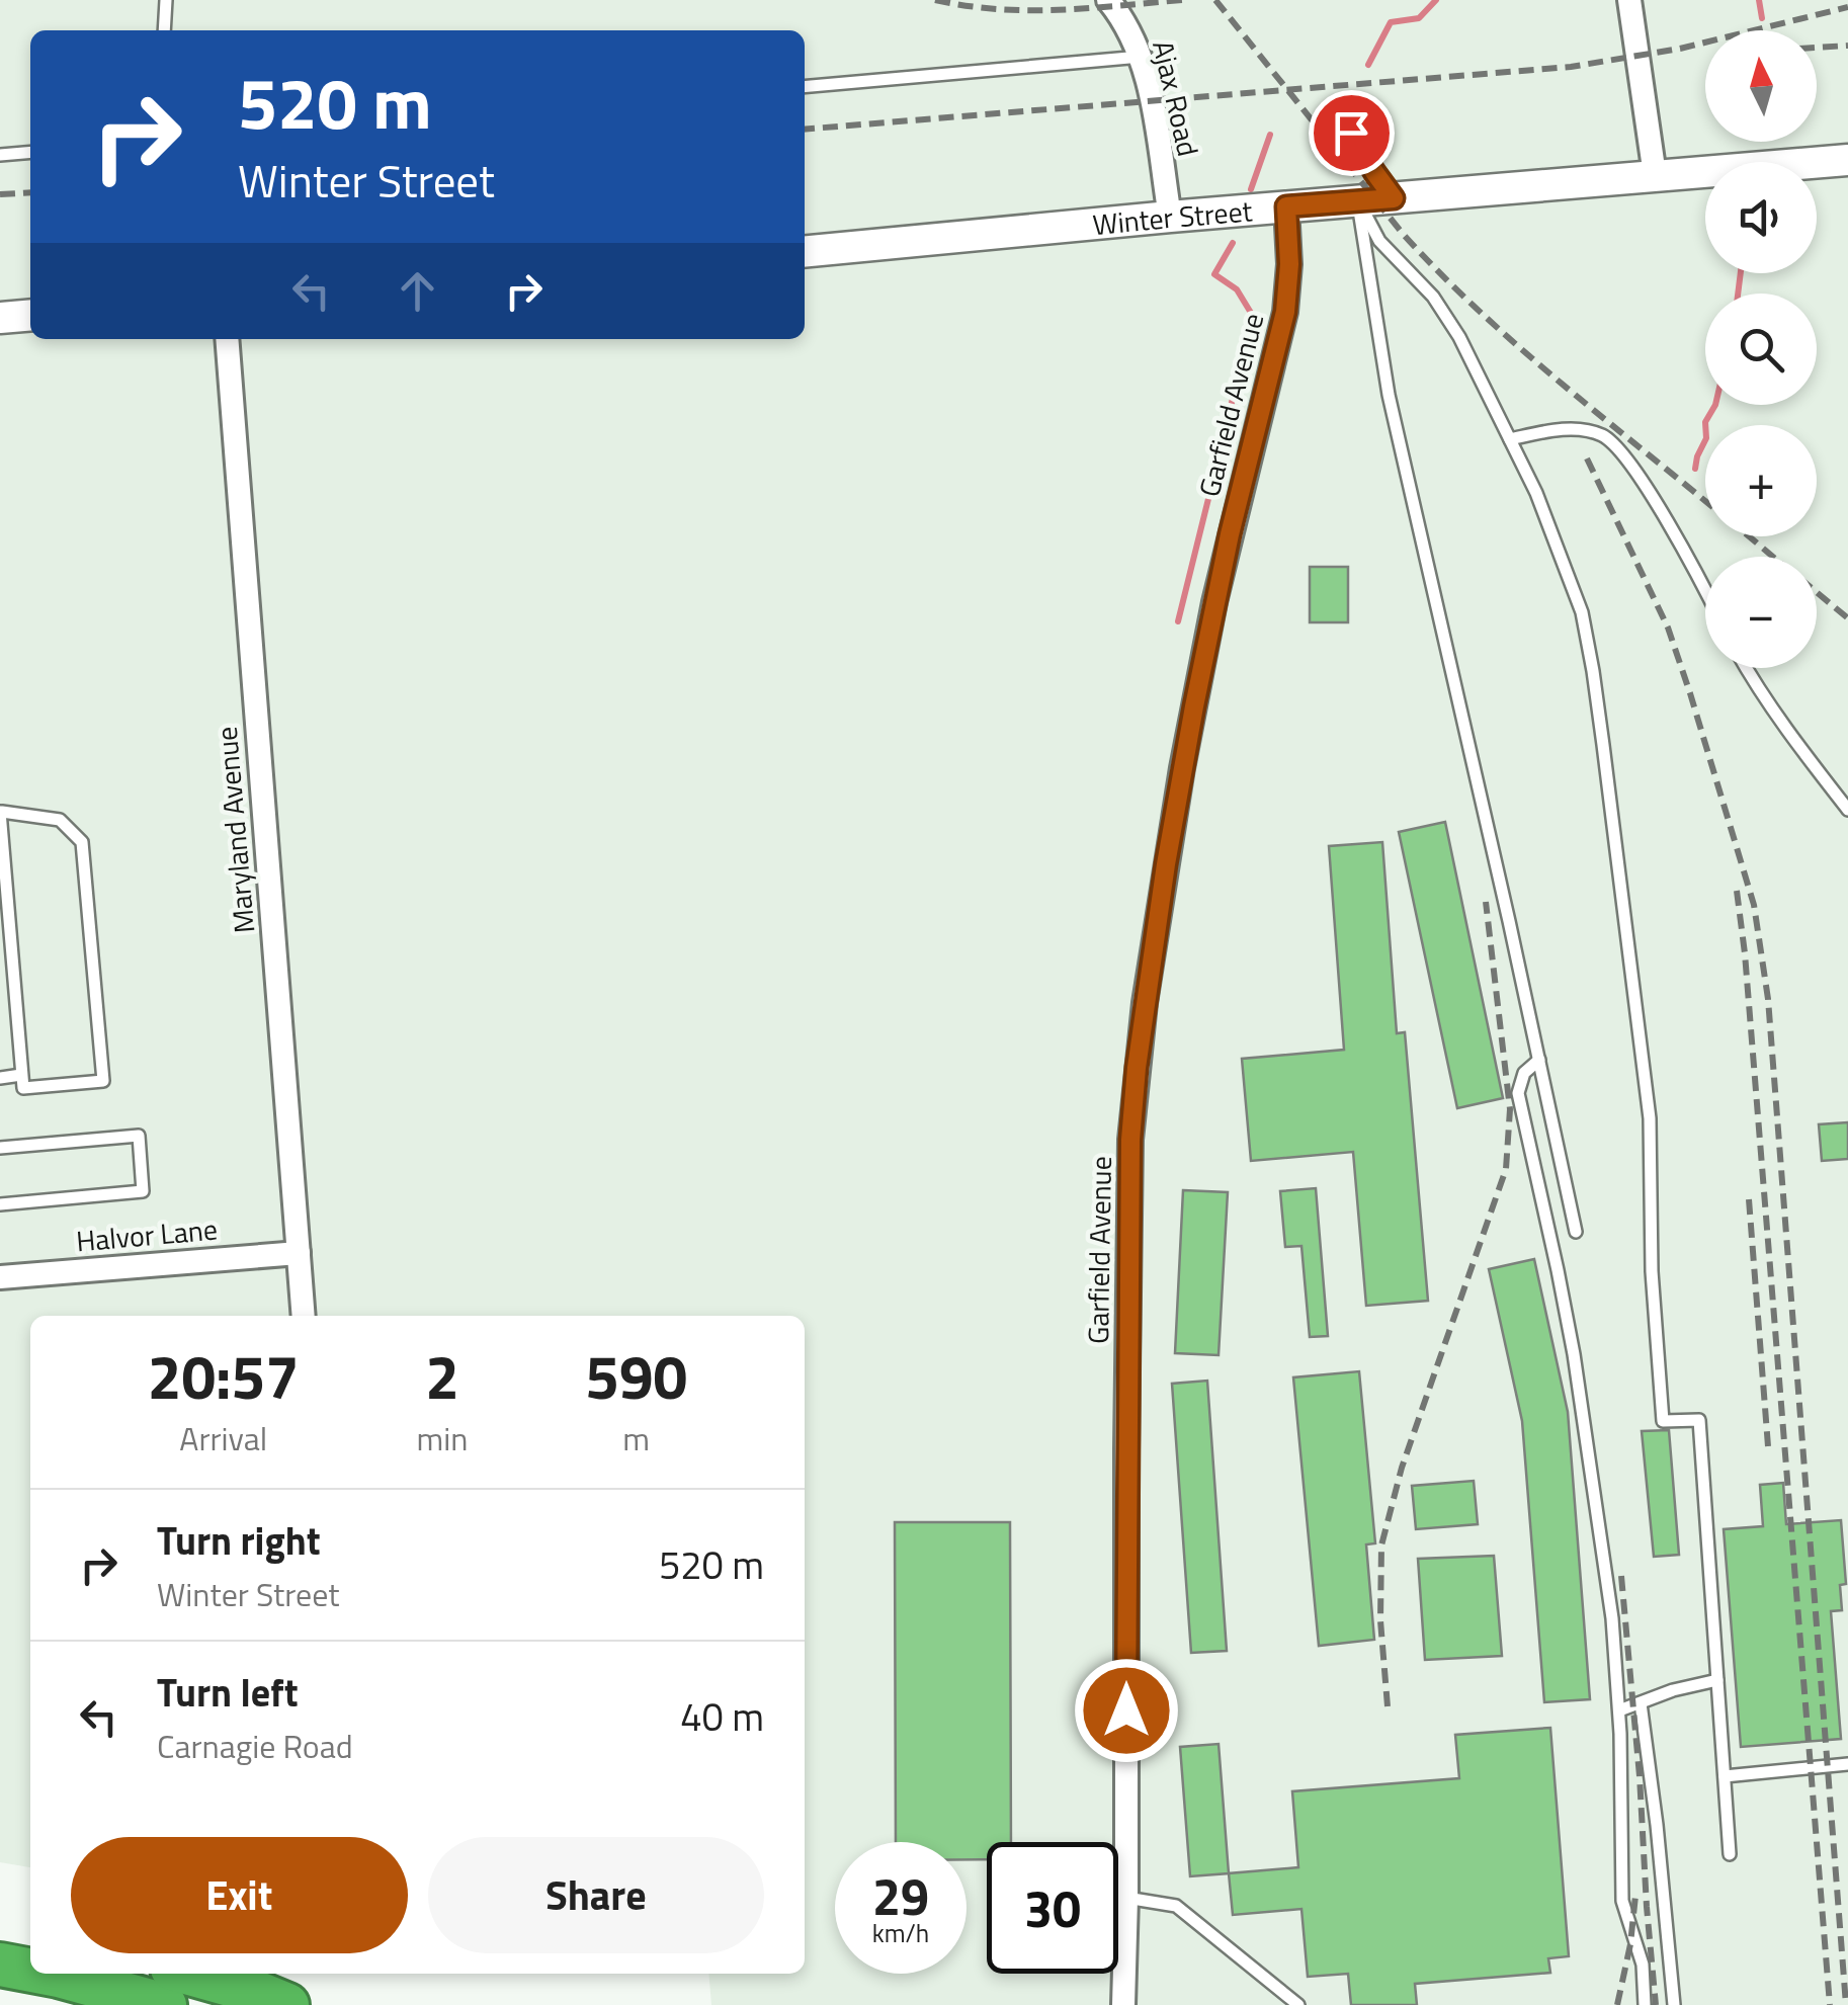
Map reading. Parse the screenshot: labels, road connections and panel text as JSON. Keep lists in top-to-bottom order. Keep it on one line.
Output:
{"streets":{"street":["Ajax Road","Winter Street","Garfield Avenue","Maryland Avenue","Halvor Lane"]},"crossings":[["Ajax Road","Winter Street"],["Winter Street","Garfield Avenue"],["Maryland Avenue","Halvor Lane"]],"north":"top","page":{"map_buttons":["+","−"],"turn":["520 m","Winter Street"],"eta":["20:57","Arrival","2","min","590","m"],"list":[{"name":"Turn right","note":"Winter Street","value":"520 m"},{"name":"Turn left","note":"Carnagie Road","value":"40 m"}],"buttons":["Exit","Share"],"speed":"29 km/h","limit":"30"}}
